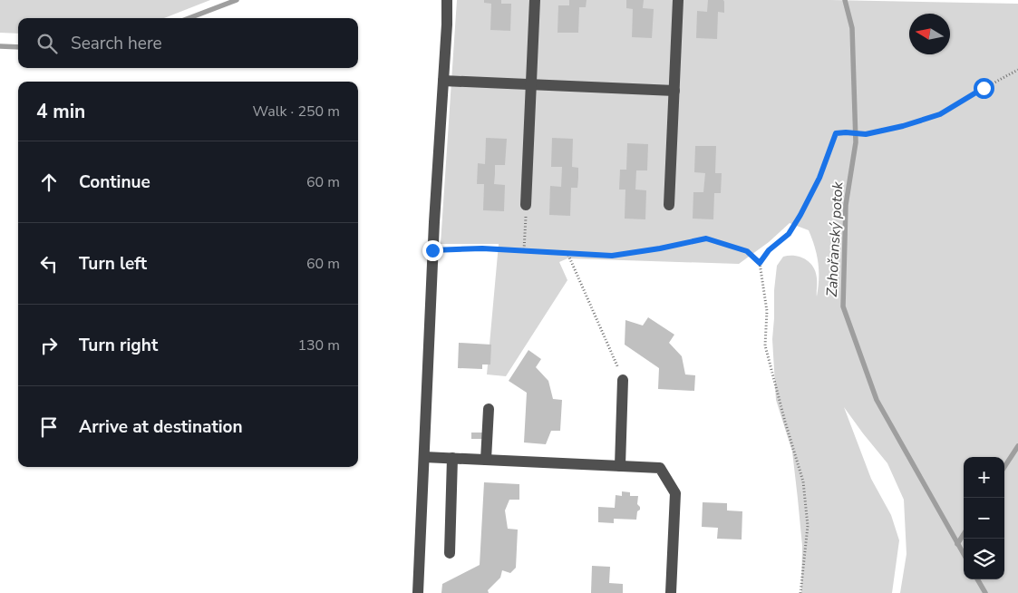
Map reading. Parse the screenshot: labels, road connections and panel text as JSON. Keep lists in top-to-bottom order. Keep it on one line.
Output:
{"water":["Zahořanský potok"],"north":"left","page":{"search":"Search here","heading":["4 min","Walk · 250 m"],"list":[["Continue","60 m"],["Turn left","60 m"],["Turn right","130 m"],"Arrive at destination"],"map_buttons":["+","−"]}}
